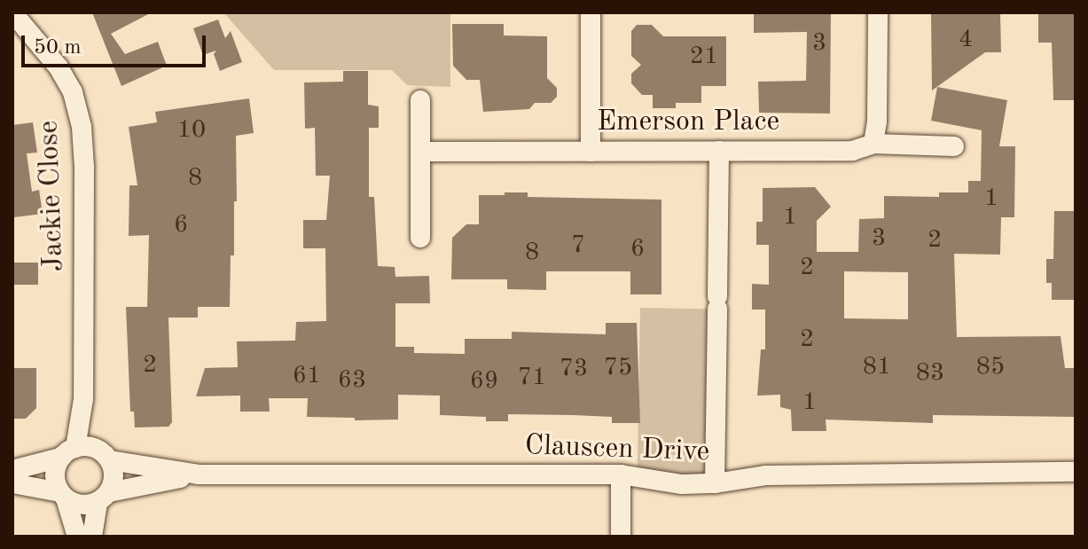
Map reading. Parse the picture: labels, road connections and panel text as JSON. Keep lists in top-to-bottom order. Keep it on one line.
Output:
{"streets":{"street":["Emerson Place","Jackie Close","Clauscen Drive"]},"house_numbers":["4","3","21","10","8","1","1","6","3","2","7","6","8","2","2","2","81","85","75","73","83","61","71","63","69","1"],"scale_bar":"50 m"}
